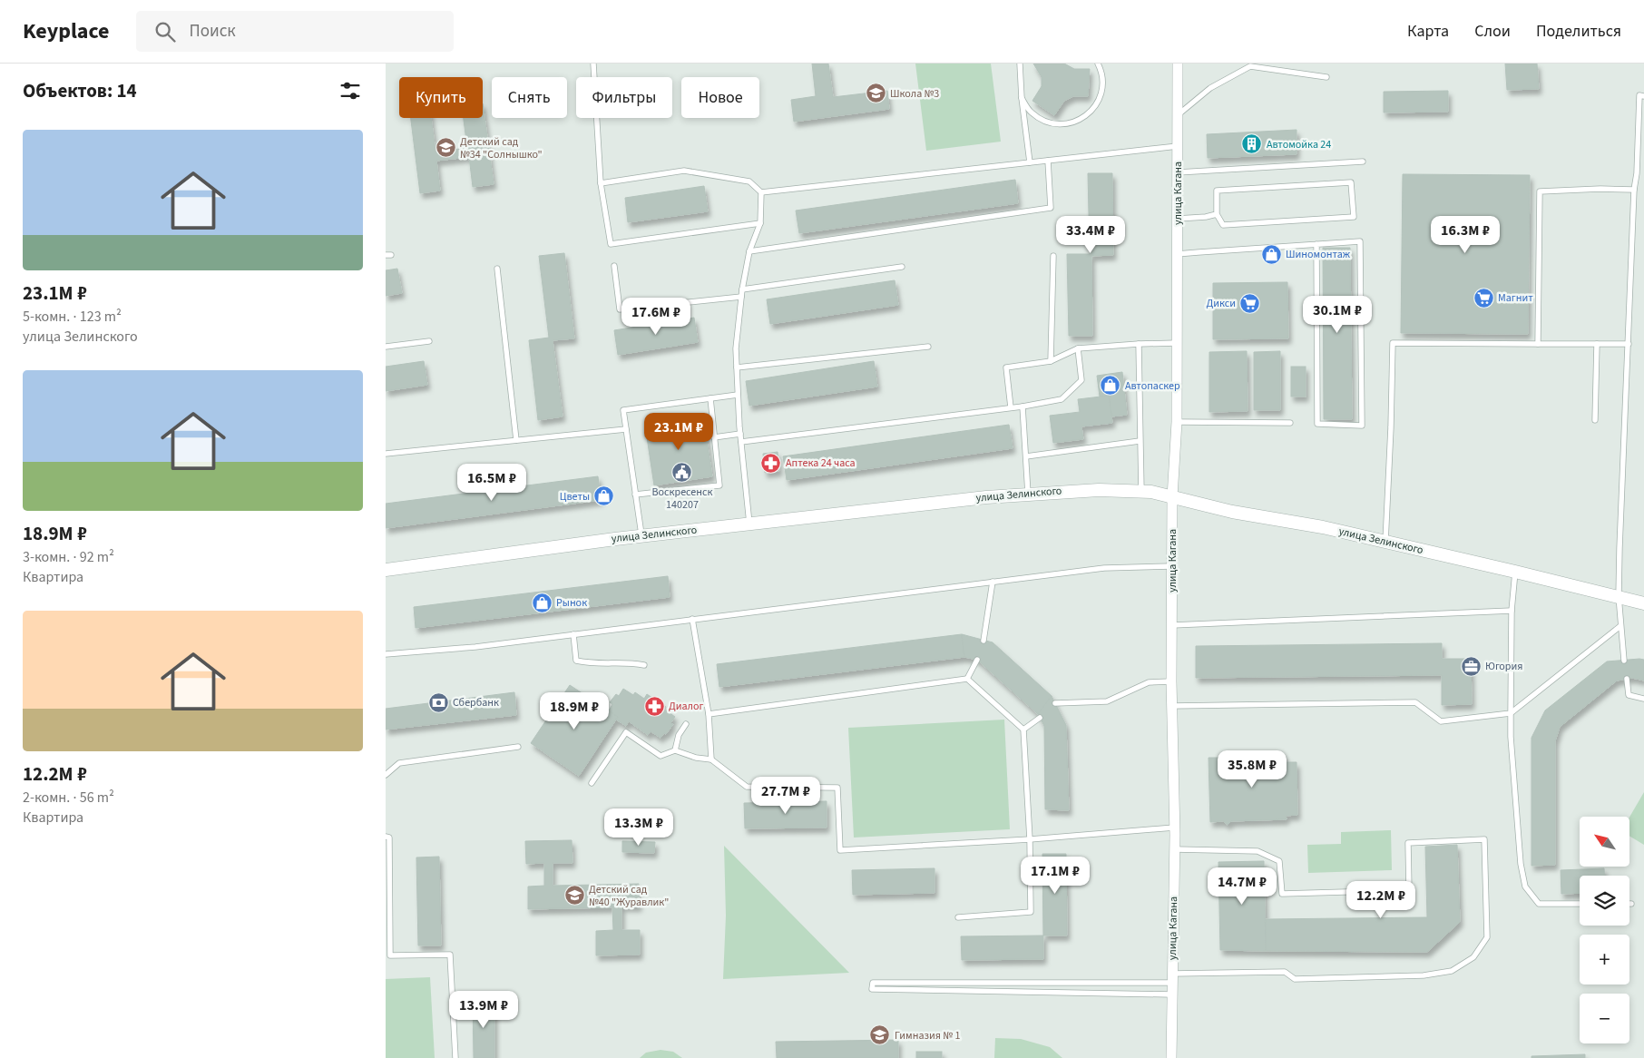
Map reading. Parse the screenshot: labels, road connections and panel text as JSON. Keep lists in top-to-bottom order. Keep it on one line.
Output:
{"streets":{"street":["улица Кагана","улица Зелинского"]},"crossings":[["улица Кагана","улица Зелинского"]],"places":{"school or university":["Школа №3","Детский сад №34 \"Солнышко\"","Детский сад №40 \"Журавлик\"","Гимназия № 1"],"building":["Автомойка 24"],"shop":["Шиномонтаж","Автопаскер","Цветы","Рынок"],"supermarket":["Магнит","Дикси"],"pharmacy":["Аптека 24 часа","Диалог"],"public building":["Воскресенск 140207"],"office":["Югория"],"bank":["Сбербанк"]},"north":"top left","page":{"header":"Keyplace","search":"Поиск","nav":["Карта","Слои","Поделиться"],"heading":"Объектов: 14","chip":["Купить","Снять","Фильтры","Новое"],"list":[{"name":"23.1M ₽","note":"5-комн. · 123 m² · улица Зелинского"},{"name":"18.9M ₽","note":"3-комн. · 92 m² · Квартира"},{"name":"12.2M ₽","note":"2-комн. · 56 m² · Квартира"}],"price":["33.4M ₽","16.3M ₽","30.1M ₽","17.6M ₽","23.1M ₽","16.5M ₽","18.9M ₽","35.8M ₽","27.7M ₽","13.3M ₽","17.1M ₽","14.7M ₽","12.2M ₽","13.9M ₽"],"map_buttons":["+","−"]}}
